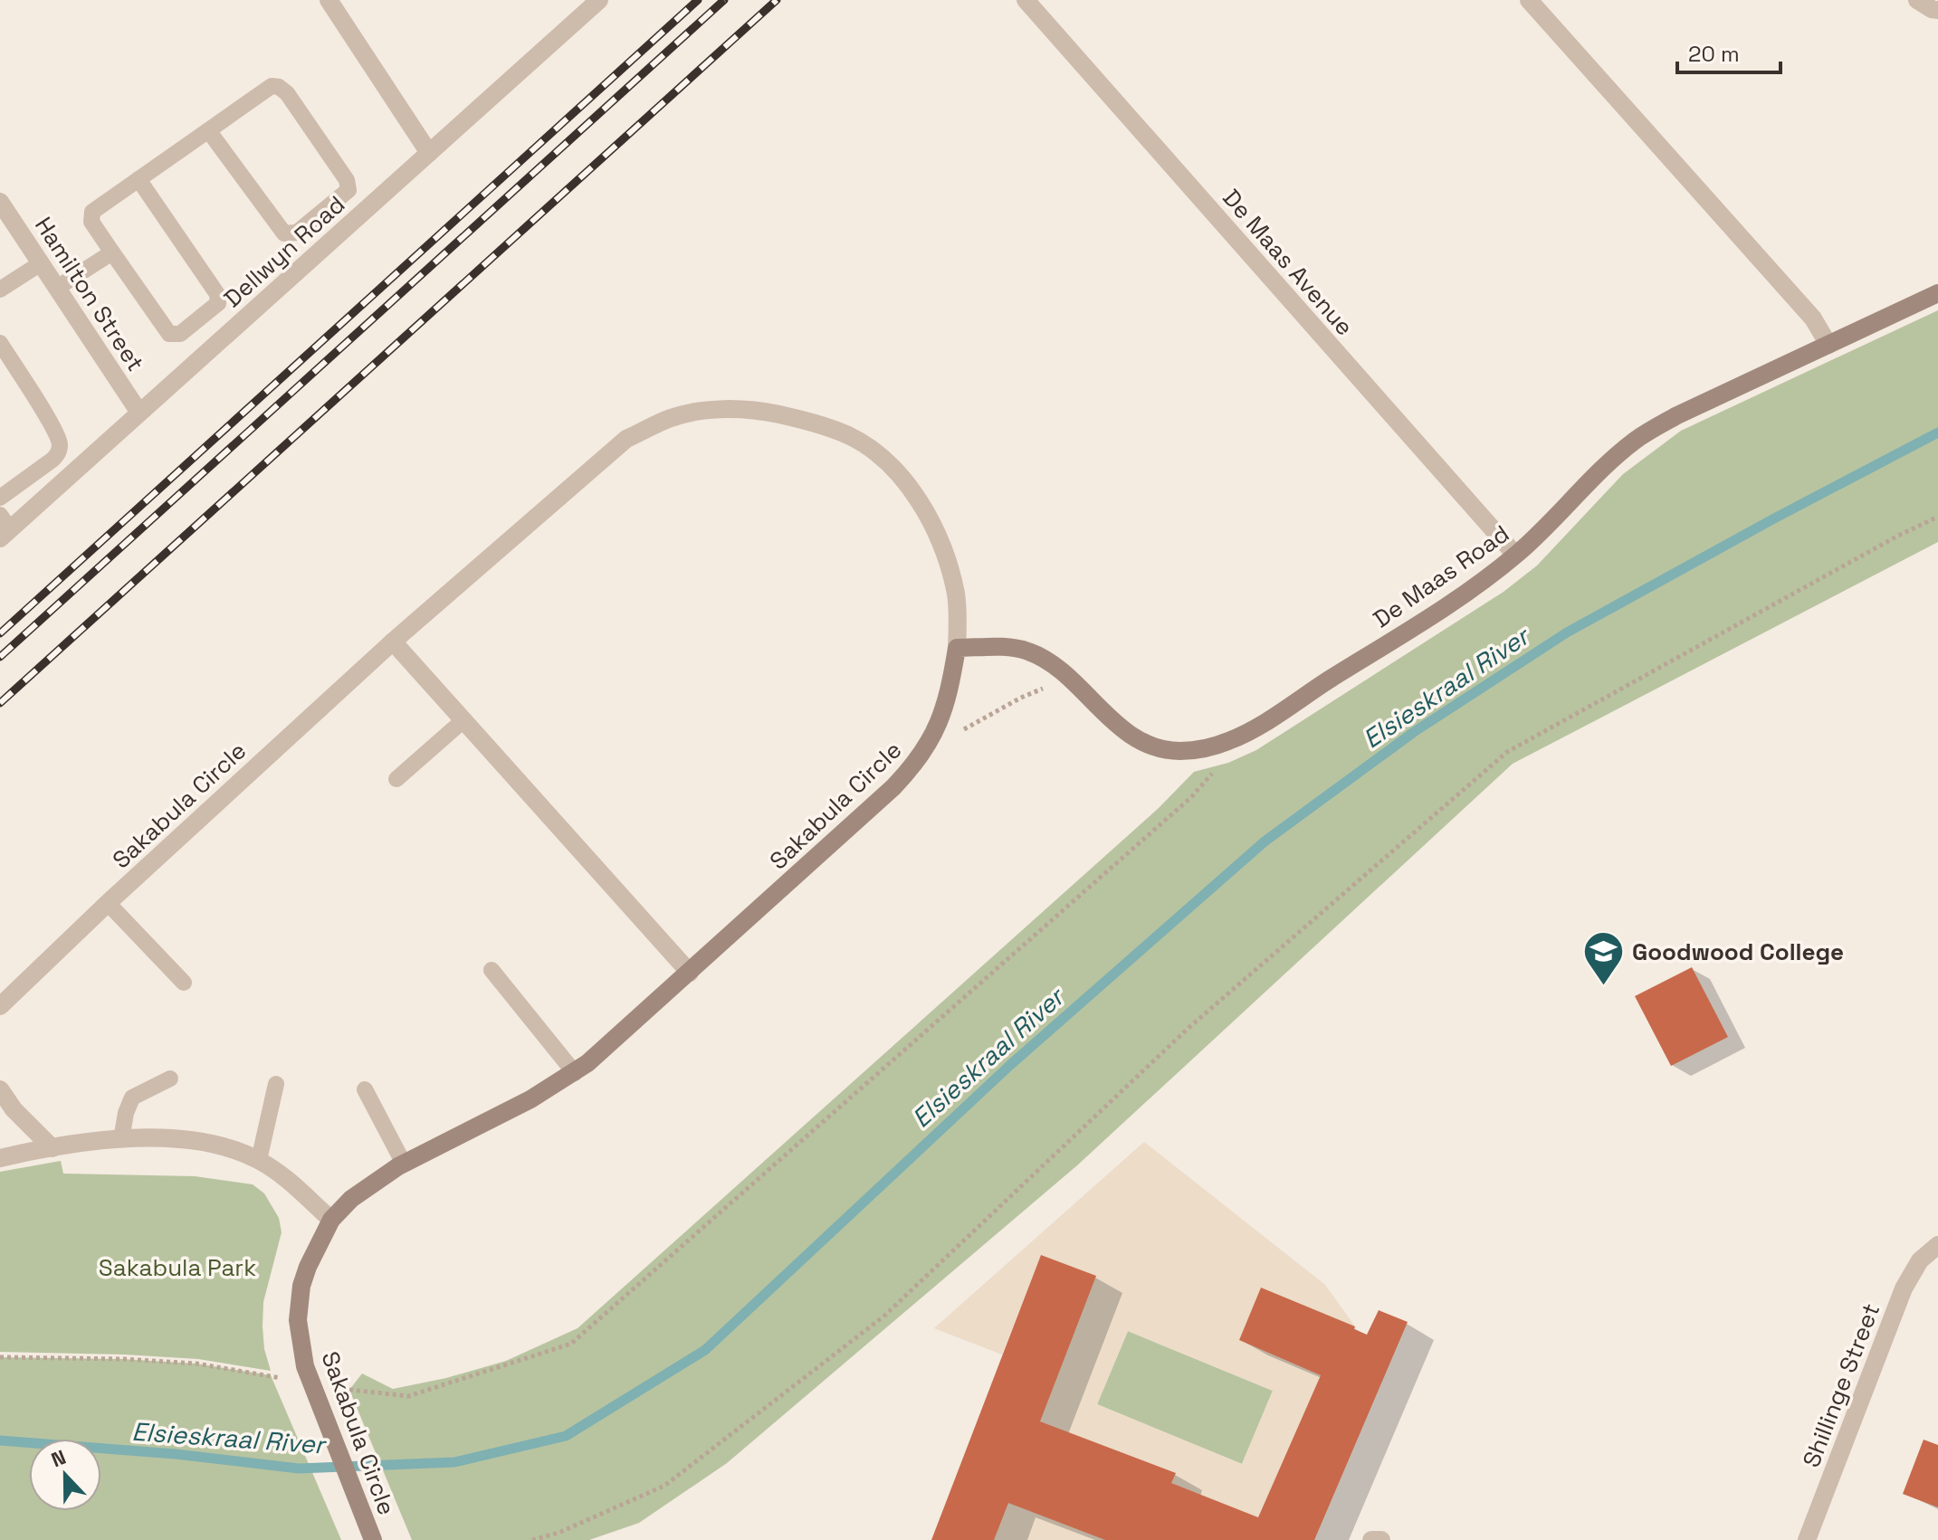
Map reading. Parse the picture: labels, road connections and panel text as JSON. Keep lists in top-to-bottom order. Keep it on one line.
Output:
{"streets":{"street":["Dellwyn Road","De Maas Avenue","Hamilton Street","De Maas Road","Sakabula Circle","Shillinge Street"]},"crossings":[["Dellwyn Road","Hamilton Street"],["De Maas Avenue","De Maas Road"],["De Maas Road","Sakabula Circle"]],"water":["Elsieskraal River"],"parks":["Sakabula Park"],"places":{"school or university":["Goodwood College"]},"scale_bar":"20 m","north":"top"}
